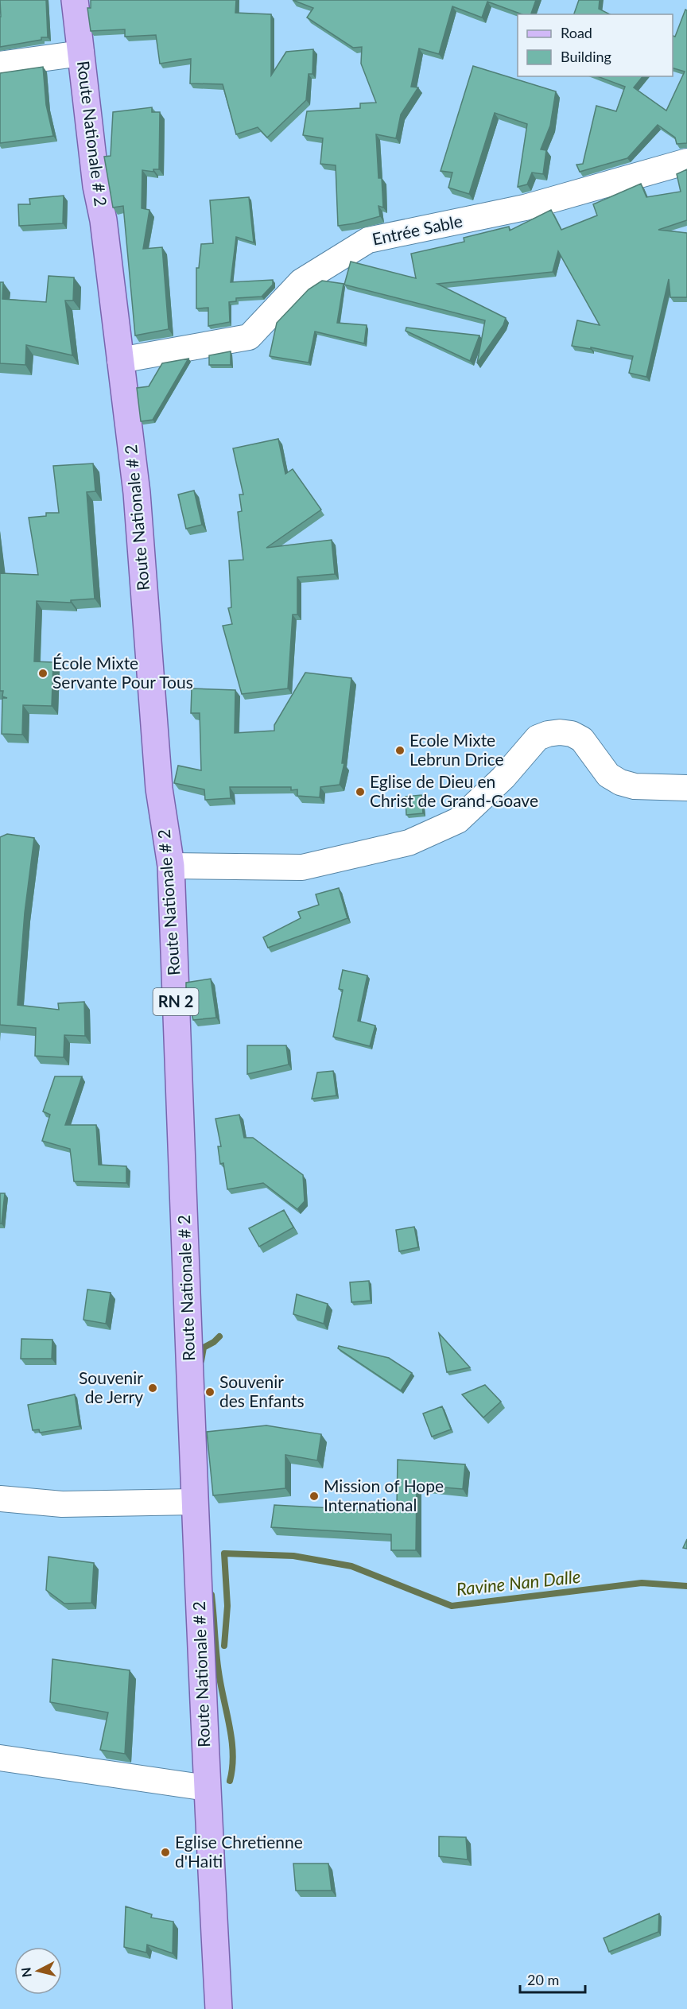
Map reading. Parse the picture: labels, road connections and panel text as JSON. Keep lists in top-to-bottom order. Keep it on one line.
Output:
{"streets":{"main road":["Route Nationale # 2","RN 2"],"street":["Entrée Sable"]},"crossings":[["Route Nationale # 2","Entrée Sable"]],"water":["Ravine Nan Dalle"],"places":["École Mixte Servante Pour Tous","Ecole Mixte Lebrun Drice","Eglise de Dieu en Christ de Grand-Goave","Souvenir de Jerry","Souvenir des Enfants","Mission of Hope International","Eglise Chretienne d'Haiti"],"legend":["Road","Building"],"scale_bar":"20 m","north":"left"}
